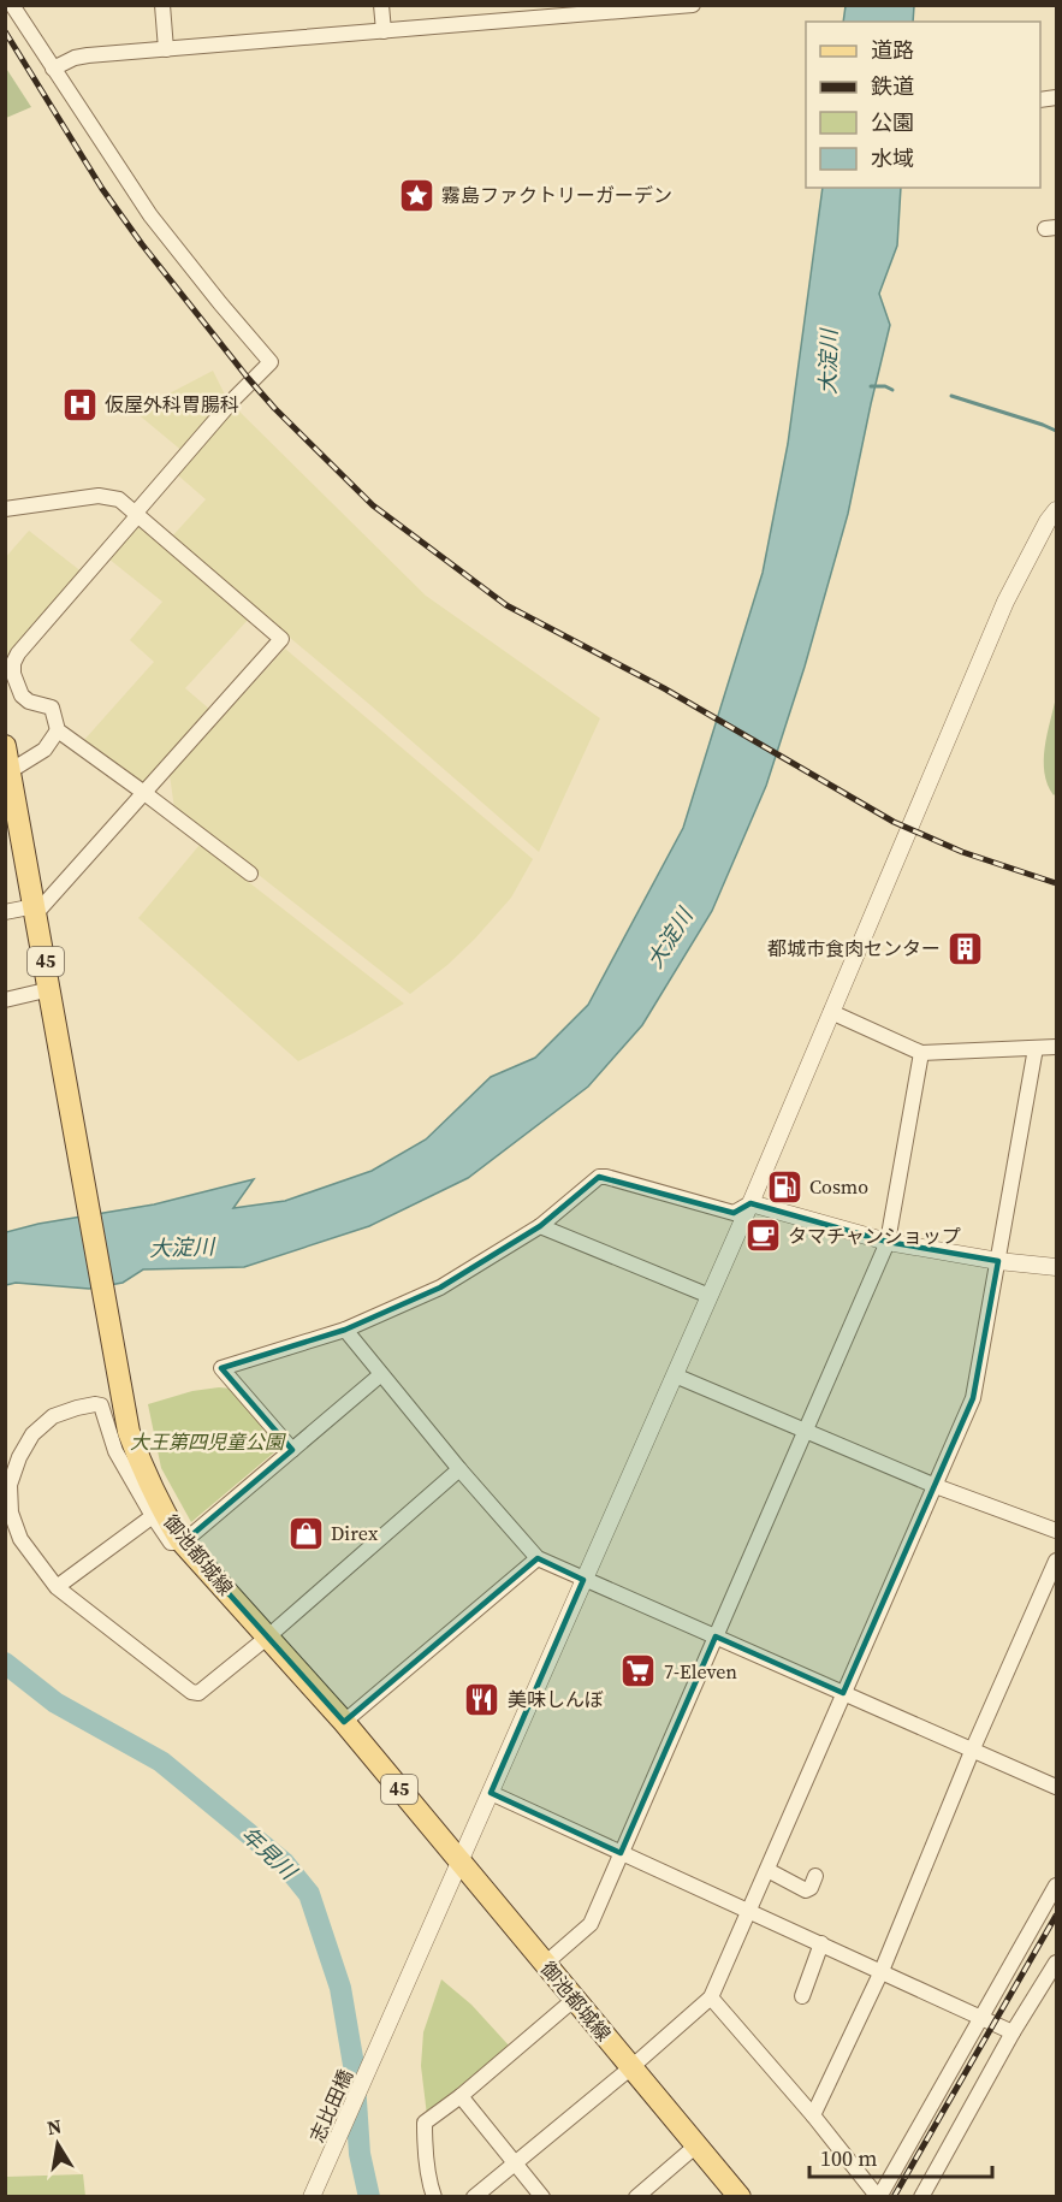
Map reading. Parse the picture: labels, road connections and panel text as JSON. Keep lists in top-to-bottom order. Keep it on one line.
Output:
{"streets":{"main road":["45","御池都城線"],"street":["志比田橋"]},"crossings":[["御池都城線","志比田橋"]],"water":["大淀川","年見川"],"parks":["大王第四児童公園"],"places":{"place":["霧島ファクトリーガーデン"],"hospital":["仮屋外科胃腸科"],"building":["都城市食肉センター"],"fuel station":["Cosmo"],"cafe":["タマチャンショップ"],"shop":["Direx"],"supermarket":["7-Eleven"],"restaurant":["美味しんぼ"]},"legend":["道路","鉄道","公園","水域"],"scale_bar":"100 m","north":"top"}
